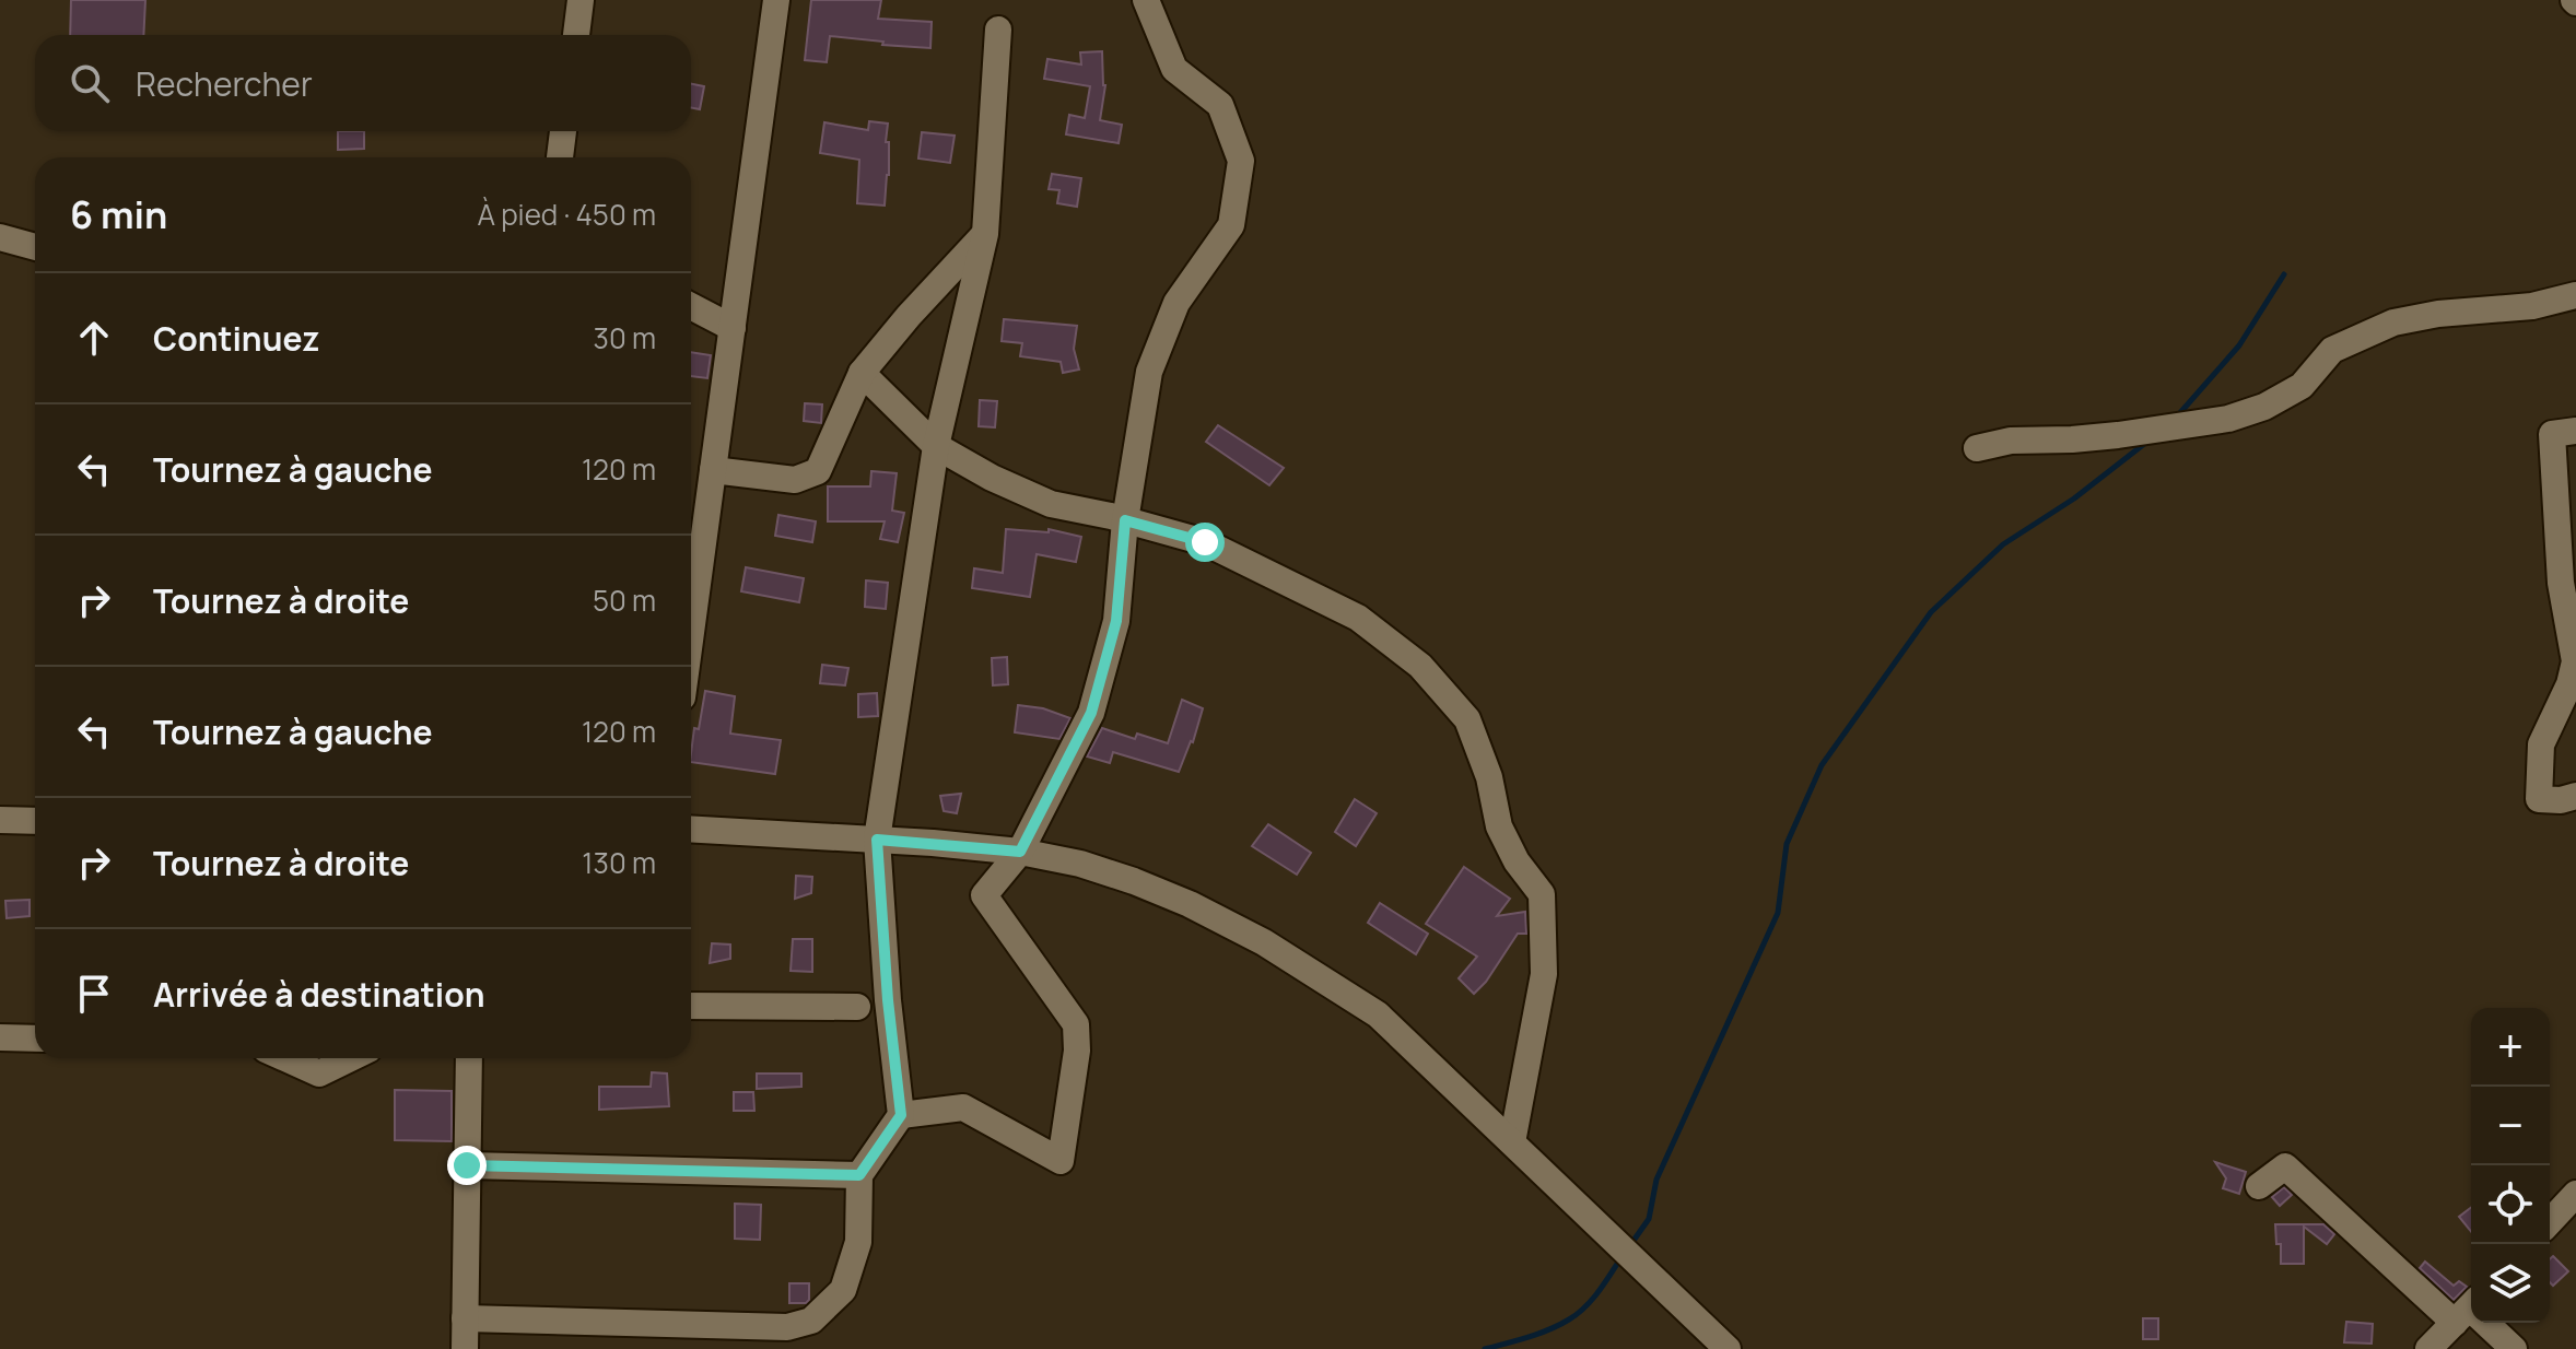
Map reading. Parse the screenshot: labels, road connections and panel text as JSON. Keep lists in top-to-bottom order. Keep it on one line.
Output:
{"page":{"search":"Rechercher","heading":["6 min","À pied · 450 m"],"list":[["Continuez","30 m"],["Tournez à gauche","120 m"],["Tournez à droite","50 m"],["Tournez à gauche","120 m"],["Tournez à droite","130 m"],"Arrivée à destination"],"map_buttons":["+","−"]}}
